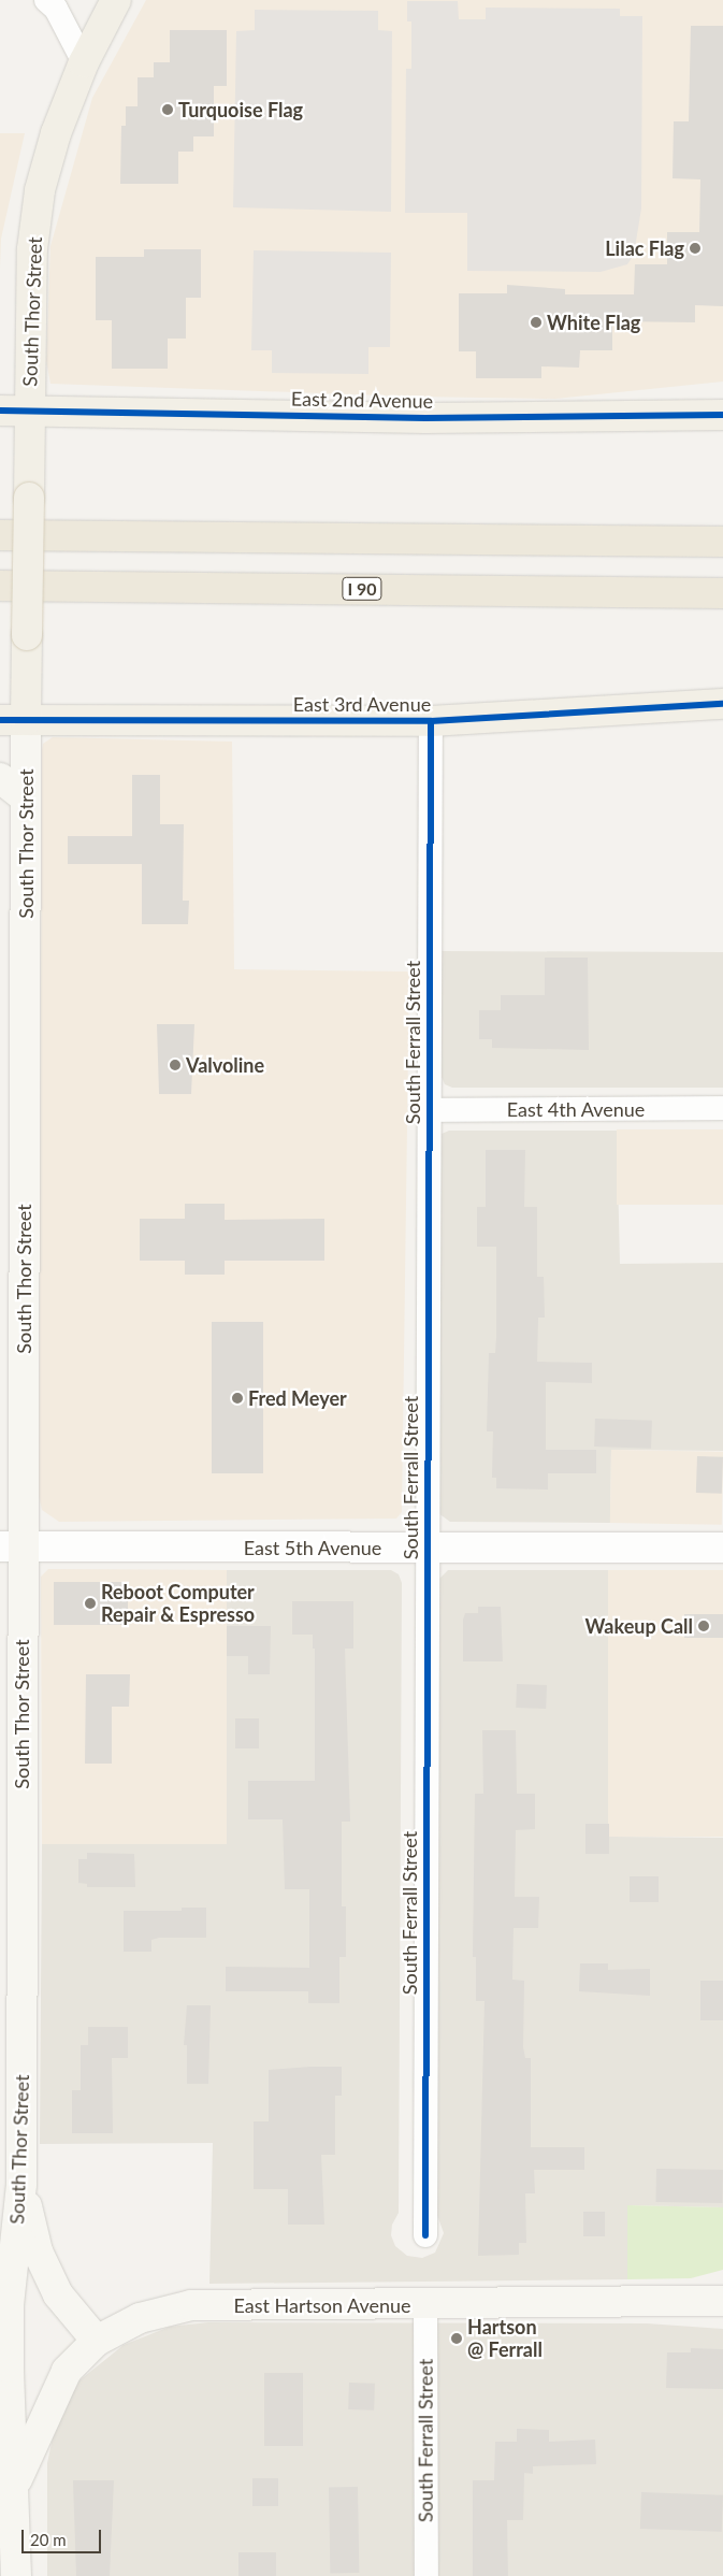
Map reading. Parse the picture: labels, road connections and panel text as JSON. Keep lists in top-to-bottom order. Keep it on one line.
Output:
{"streets":{"highway":["I 90"],"main road":["South Thor Street","East 2nd Avenue","East 3rd Avenue","East Hartson Avenue"],"street":["South Ferrall Street","East 4th Avenue","East 5th Avenue"]},"crossings":[["South Thor Street","East 2nd Avenue"],["South Thor Street","East 3rd Avenue"],["South Thor Street","East 5th Avenue"],["South Thor Street","East Hartson Avenue"],["East 3rd Avenue","South Ferrall Street"],["South Ferrall Street","East 4th Avenue"],["South Ferrall Street","East 5th Avenue"],["South Ferrall Street","East Hartson Avenue"]],"places":["Turquoise Flag","Lilac Flag","White Flag","Valvoline","Fred Meyer","Reboot Computer Repair & Espresso","Wakeup Call","Hartson @ Ferrall"],"scale_bar":"20 m"}
